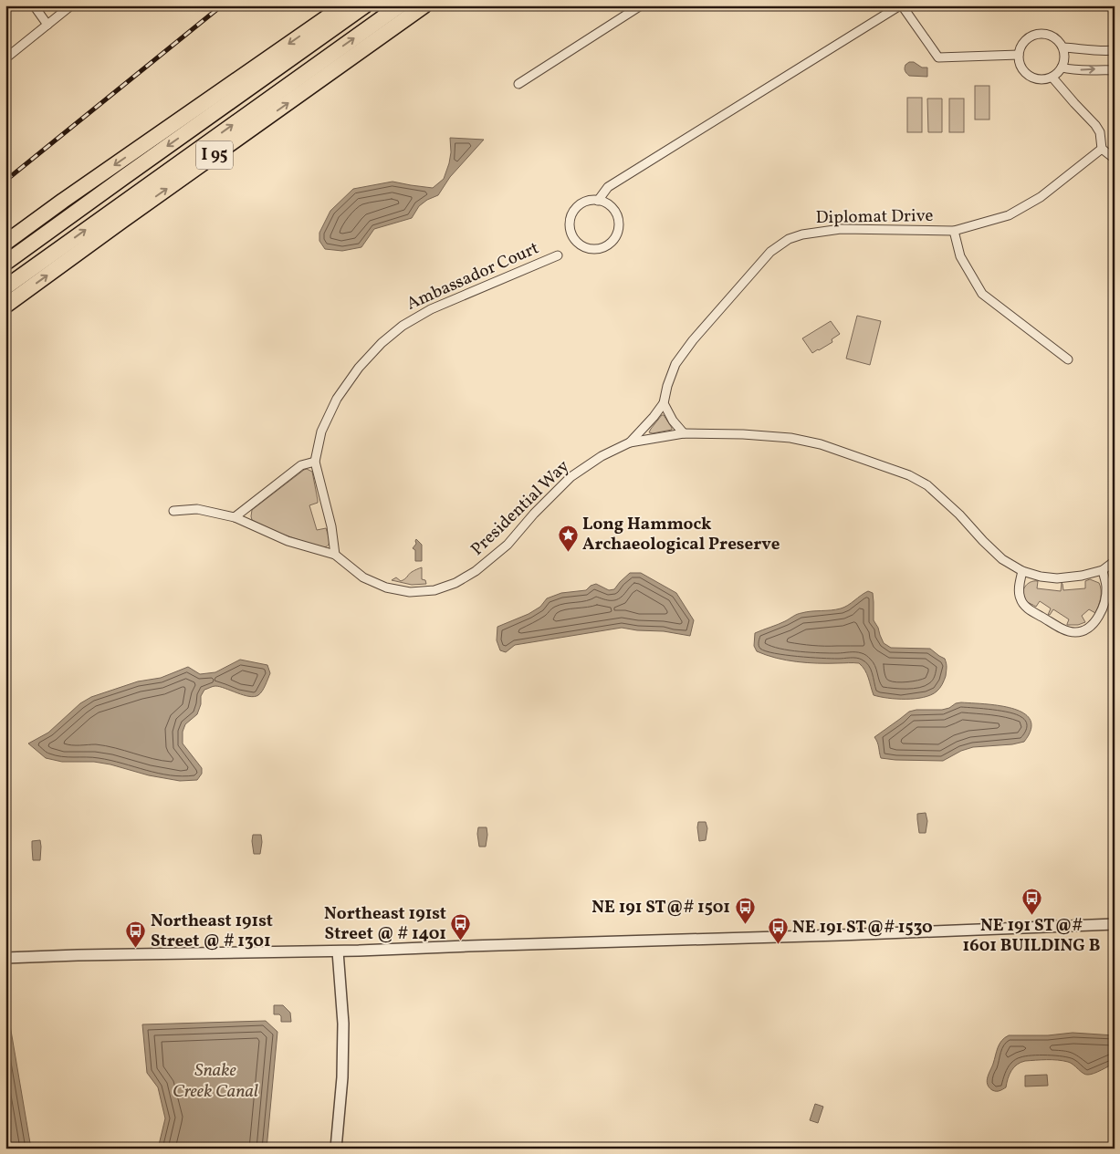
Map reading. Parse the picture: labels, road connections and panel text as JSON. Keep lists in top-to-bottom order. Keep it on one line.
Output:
{"streets":{"highway":["I 95"],"street":["Diplomat Drive","Ambassador Court","Presidential Way"]},"crossings":[["Diplomat Drive","Presidential Way"],["Ambassador Court","Presidential Way"]],"water":["Snake Creek Canal"],"places":{"place":["Long Hammock Archaeological Preserve"],"bus stop":["NE 191 ST@# 1601 BUILDING B","NE 191 ST@# 1501","Northeast 191st Street @ # 1401","NE 191 ST@# 1530","Northeast 191st Street @ # 1301"]}}
